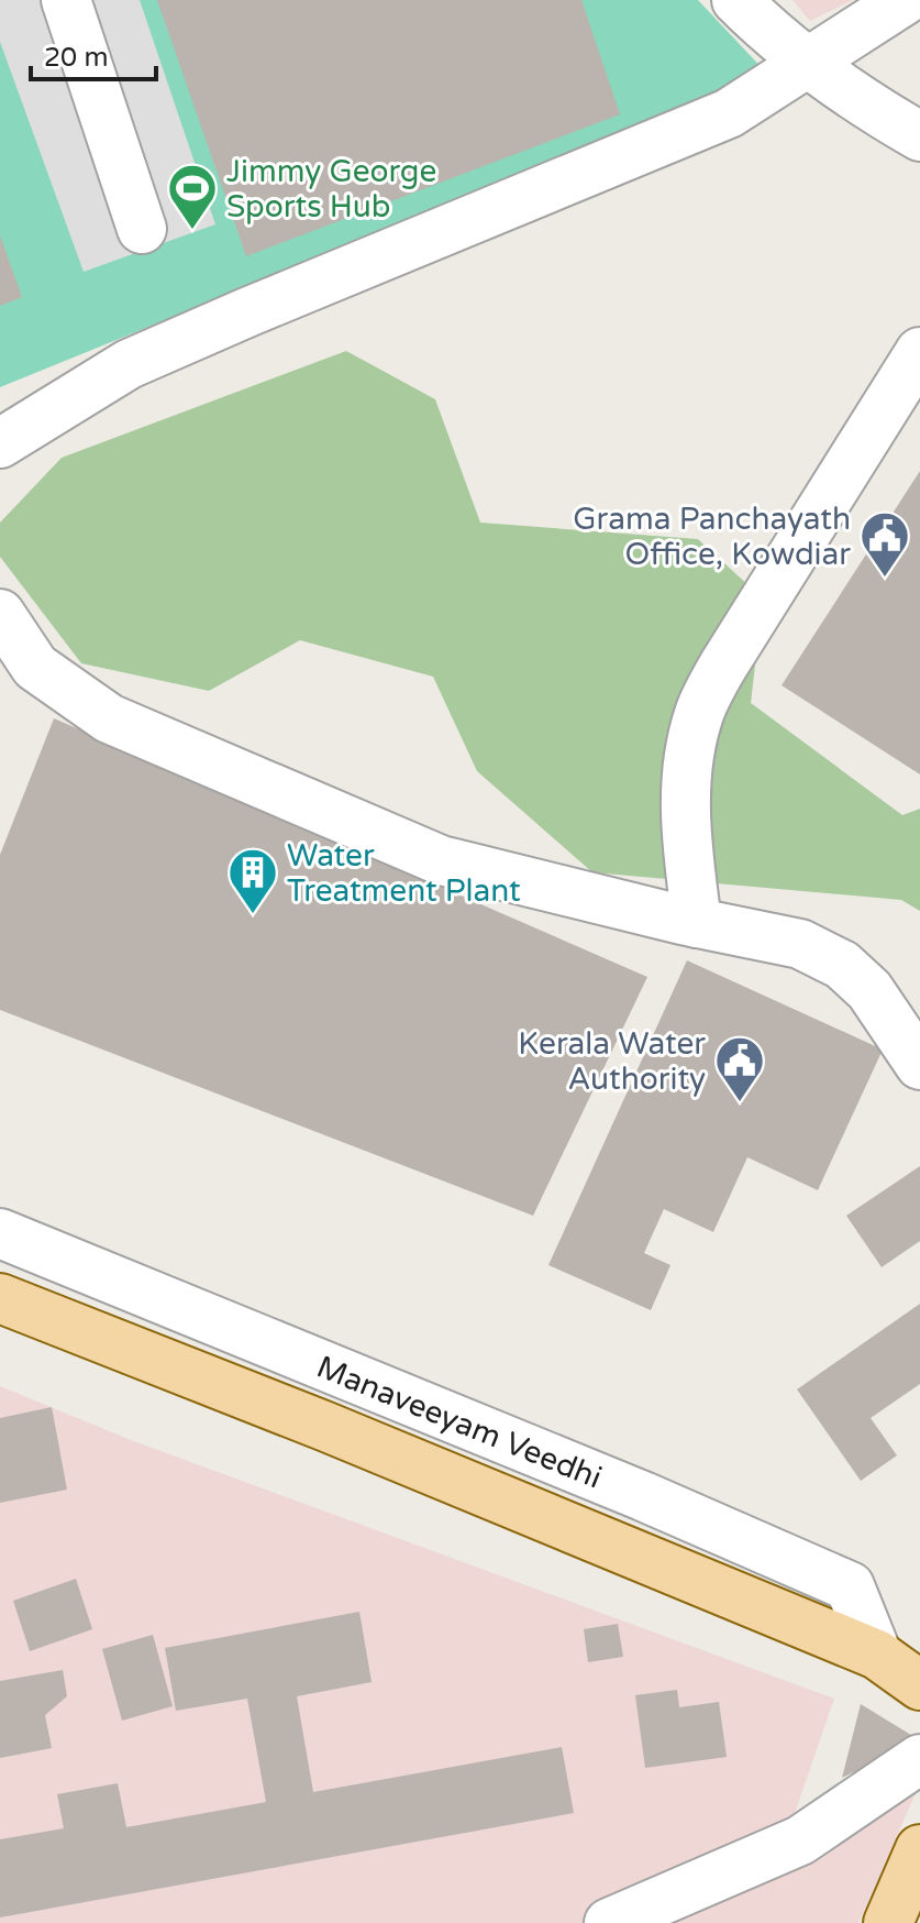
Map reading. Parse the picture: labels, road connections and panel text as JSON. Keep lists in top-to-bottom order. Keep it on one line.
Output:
{"streets":{"main road":["Manaveeyam Veedhi"]},"places":{"sports":["Jimmy George Sports Hub"],"public building":["Grama Panchayath Office, Kowdiar","Kerala Water Authority"],"building":["Water Treatment Plant"]},"scale_bar":"20 m"}
